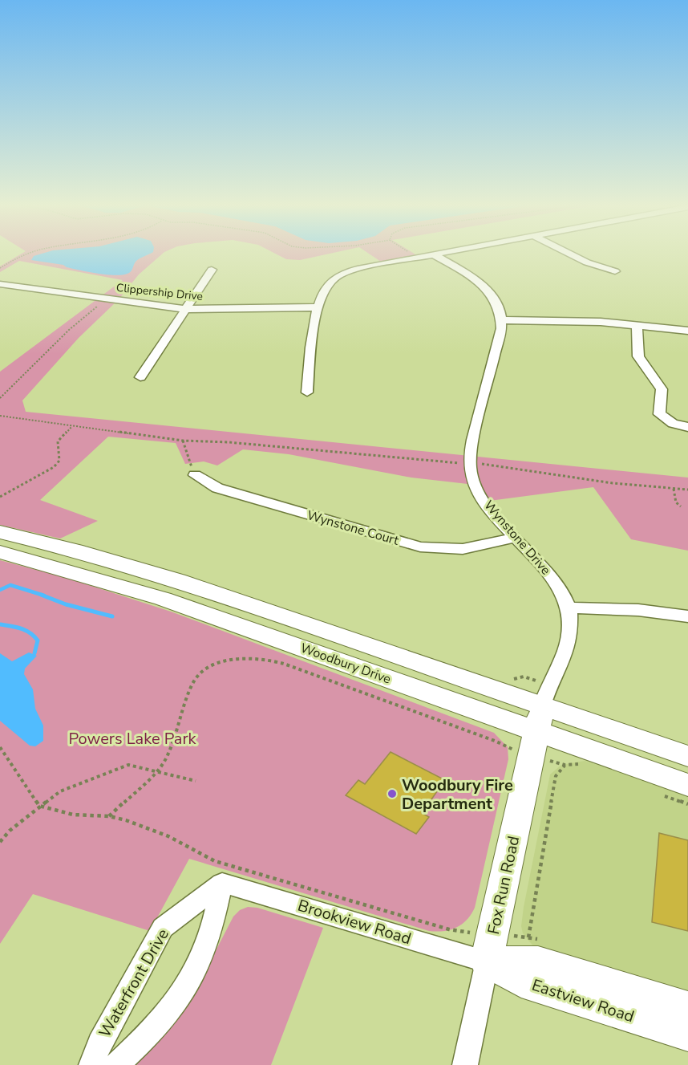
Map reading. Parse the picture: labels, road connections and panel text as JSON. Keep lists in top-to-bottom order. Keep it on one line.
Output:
{"streets":{"main road":["Woodbury Drive","Fox Run Road","Eastview Road"],"street":["Clippership Drive","Wynstone Court","Wynstone Drive","Brookview Road","Waterfront Drive"]},"crossings":[["Wynstone Court","Wynstone Drive"],["Wynstone Drive","Woodbury Drive"],["Wynstone Drive","Fox Run Road"],["Woodbury Drive","Fox Run Road"],["Fox Run Road","Brookview Road"],["Fox Run Road","Eastview Road"],["Brookview Road","Waterfront Drive"],["Brookview Road","Eastview Road"]],"parks":["Powers Lake Park"],"places":["Woodbury Fire Department"]}
